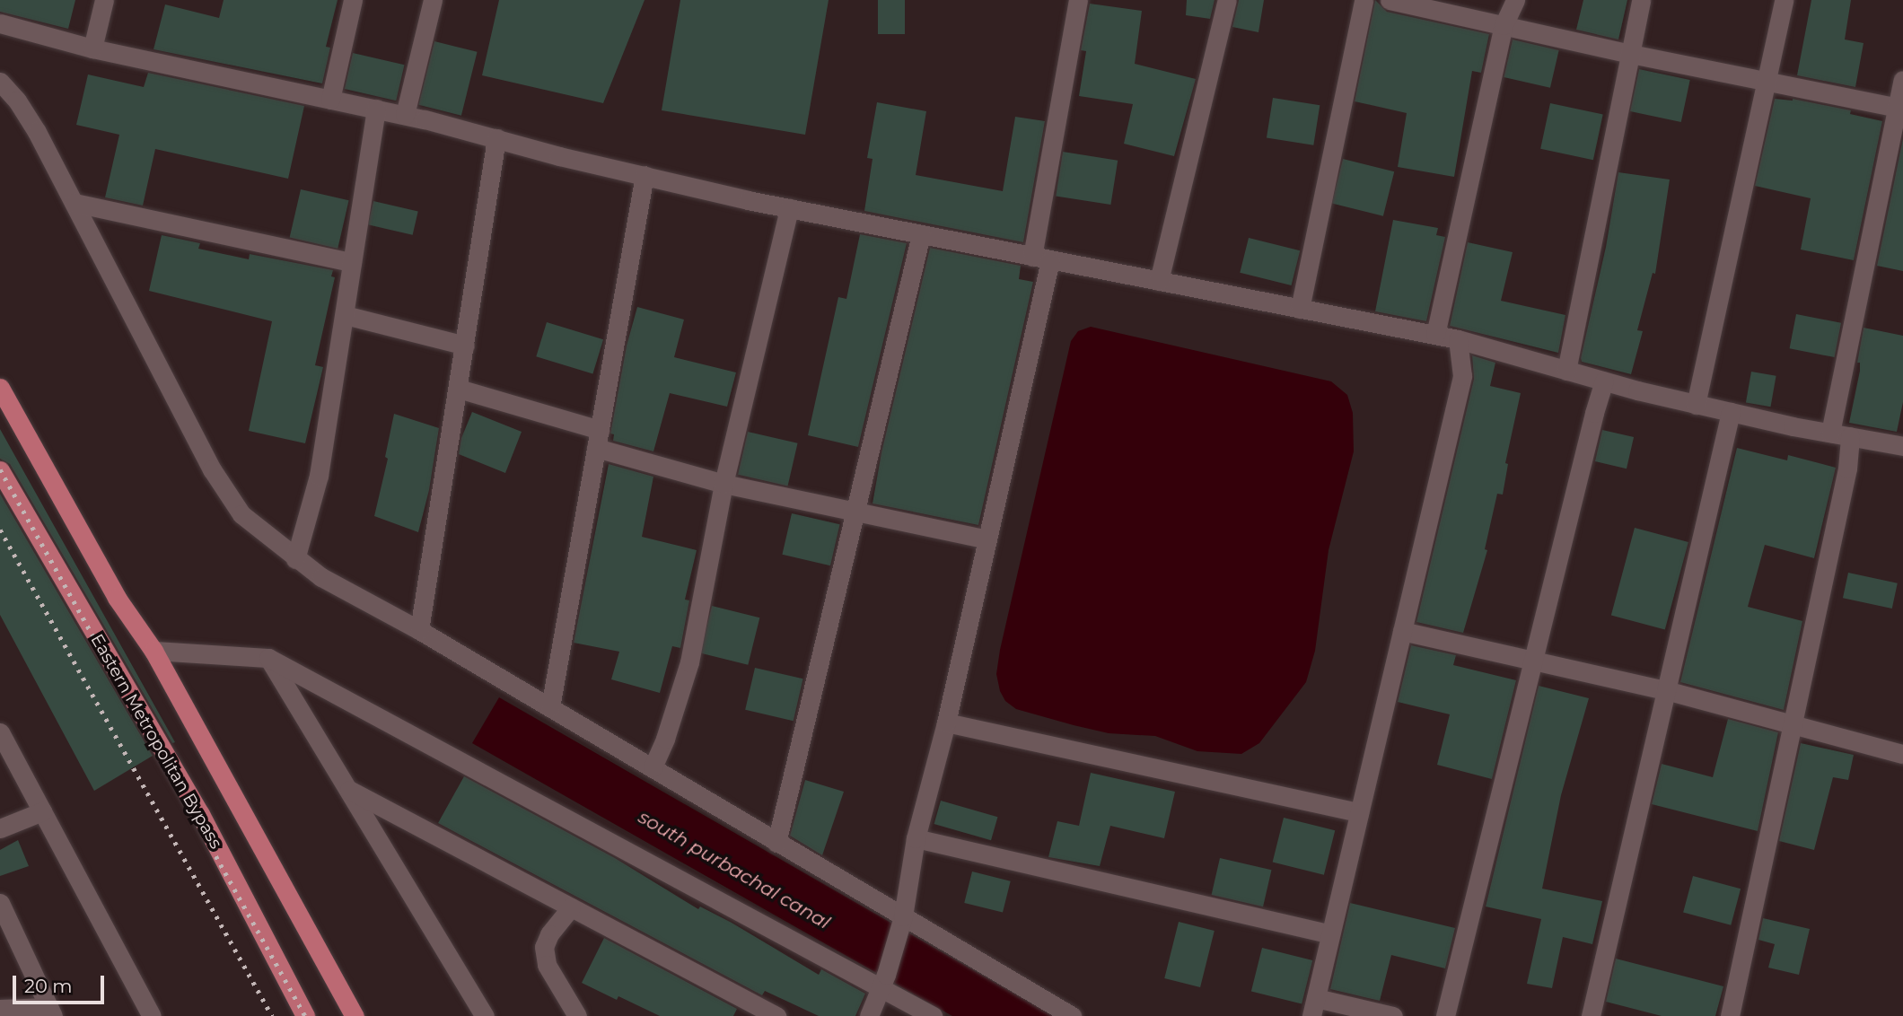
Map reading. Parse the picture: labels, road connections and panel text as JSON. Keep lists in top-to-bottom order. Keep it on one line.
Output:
{"streets":{"main road":["Eastern Metropolitan Bypass"]},"water":["south purbachal canal"],"scale_bar":"20 m"}
